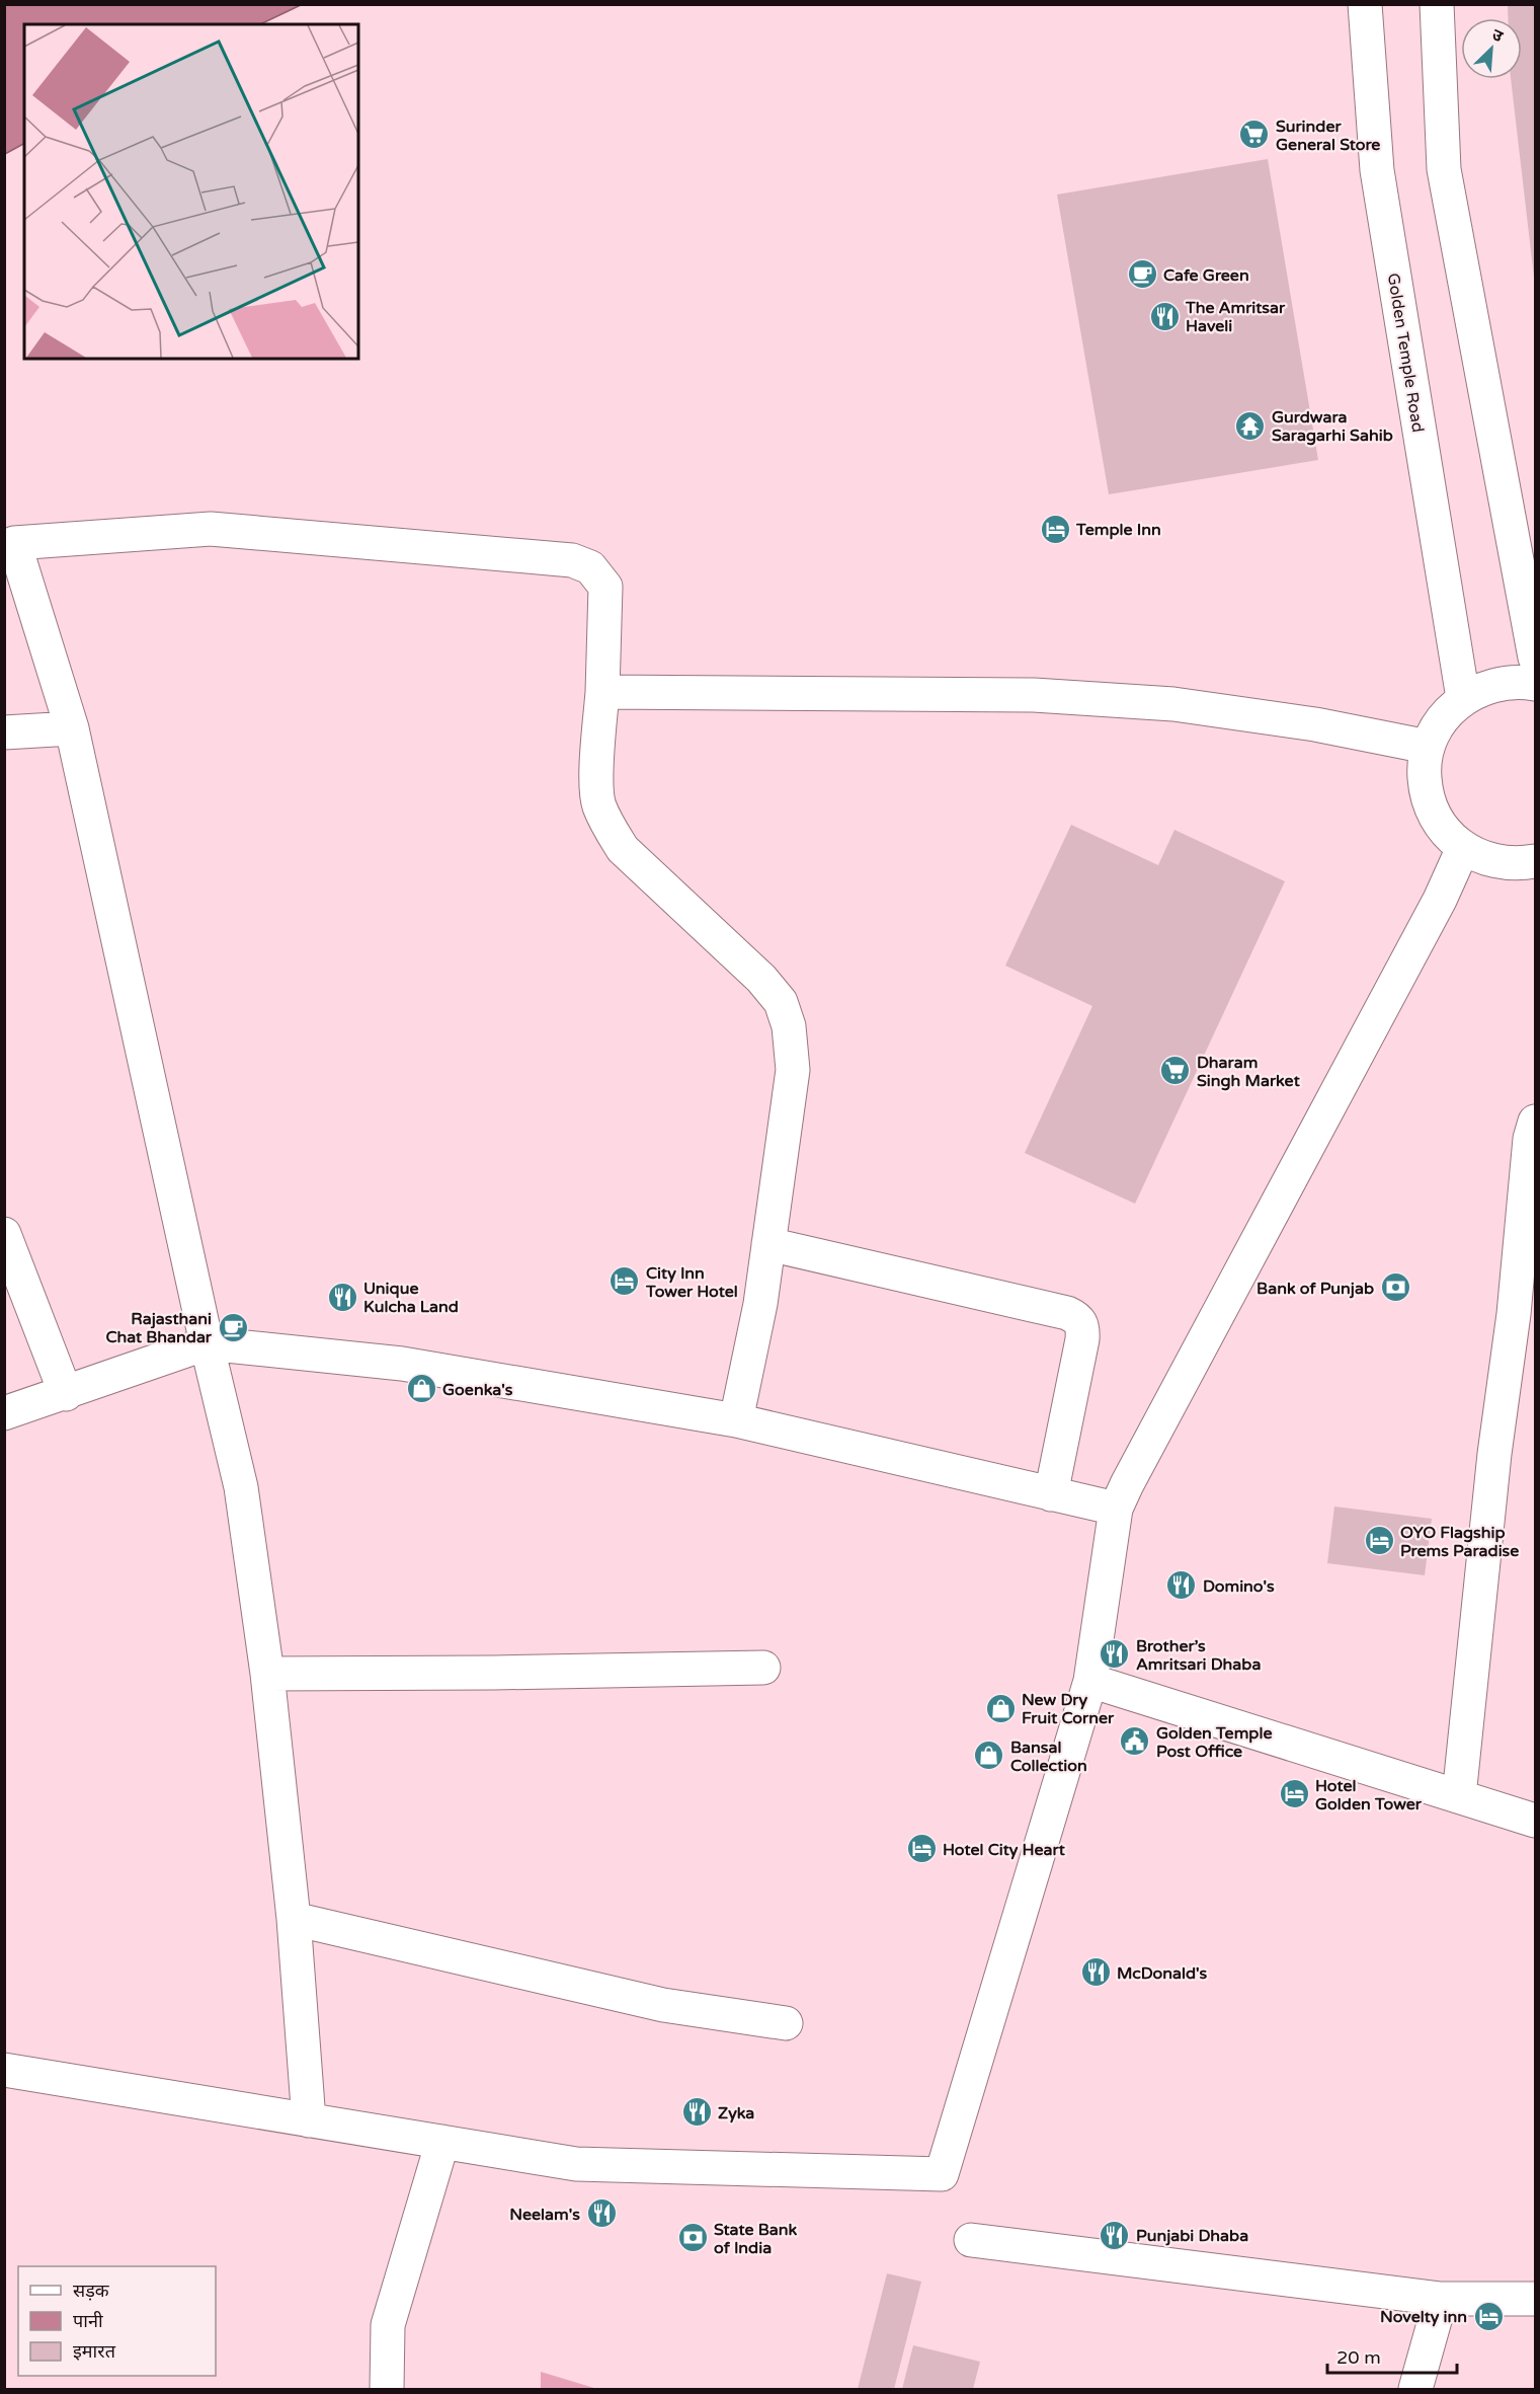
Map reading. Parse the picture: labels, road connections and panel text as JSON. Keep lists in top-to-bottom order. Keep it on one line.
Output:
{"streets":{"street":["Golden Temple Road"]},"places":{"supermarket":["Surinder General Store","Dharam Singh Market"],"cafe":["Cafe Green","Rajasthani Chat Bhandar"],"restaurant":["The Amritsar Haveli","Unique Kulcha Land","Domino's","Brother’s Amritsari Dhaba","McDonald's","Zyka","Neelam's","Punjabi Dhaba"],"temple":["Gurdwara Saragarhi Sahib"],"hotel":["Temple Inn","City Inn Tower Hotel","OYO Flagship Prems Paradise","Hotel Golden Tower","Hotel City Heart","Novelty inn"],"bank":["Bank of Punjab","State Bank of India"],"shop":["Goenka's","New Dry Fruit Corner","Bansal Collection"],"public building":["Golden Temple Post Office"]},"legend":["सड़क","पानी","इमारत"],"scale_bar":"20 m","north":"top right"}
